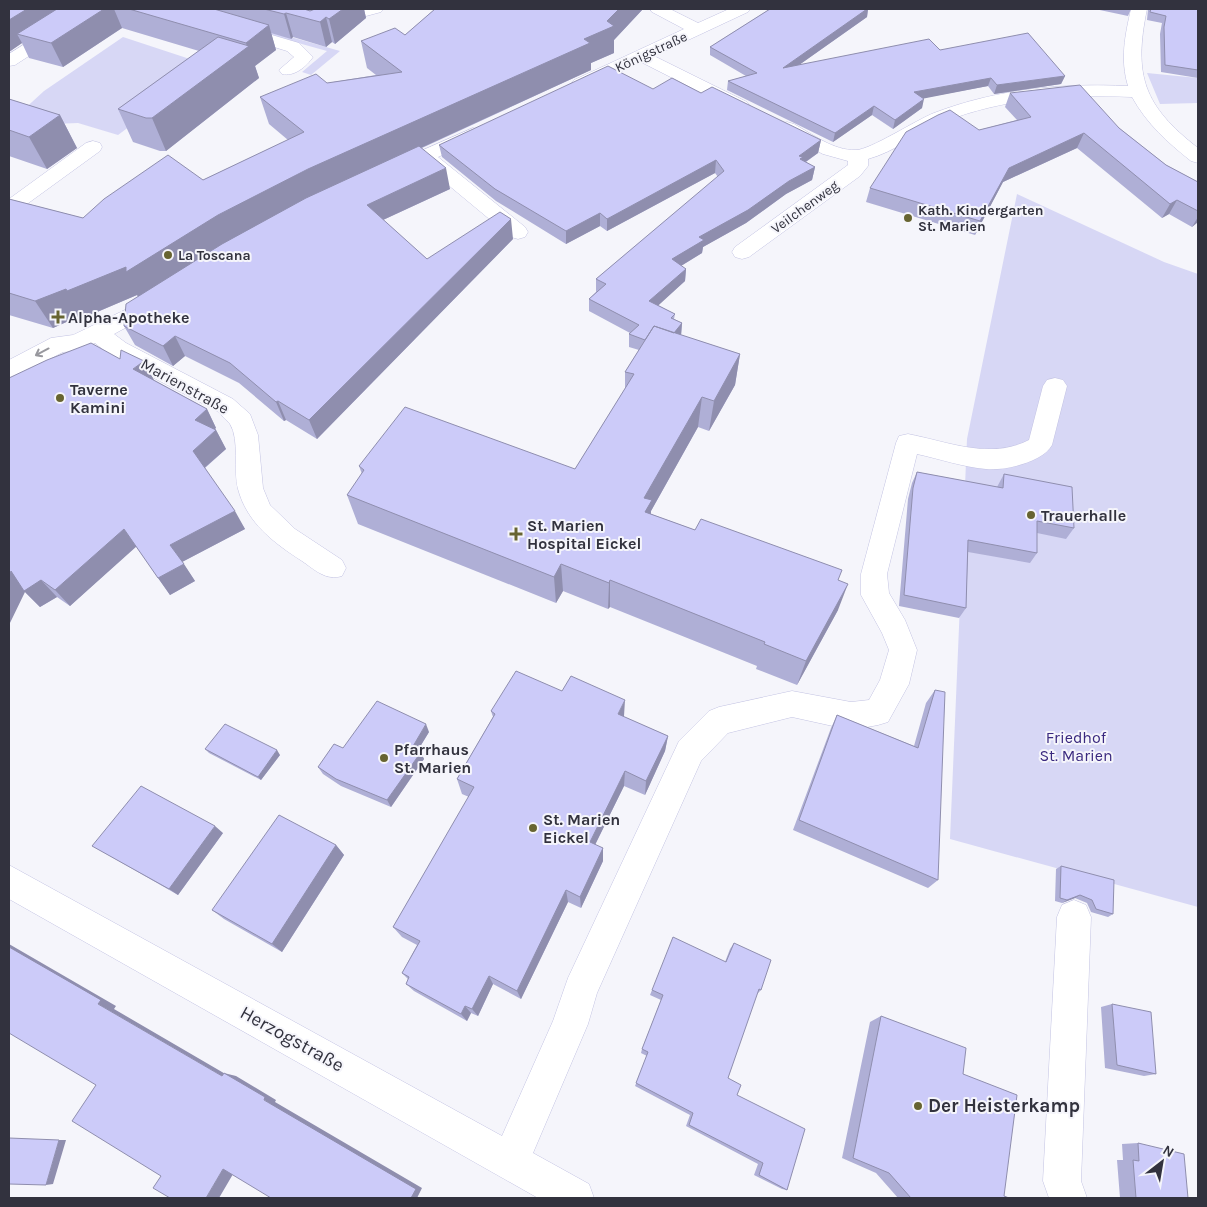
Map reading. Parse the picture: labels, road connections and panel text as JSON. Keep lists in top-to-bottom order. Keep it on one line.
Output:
{"streets":{"street":["Königstraße","Veilchenweg","Marienstraße","Herzogstraße"]},"parks":["Friedhof St. Marien"],"places":{"other":["Kath. Kindergarten St. Marien","La Toscana","Taverne Kamini","Trauerhalle","Pfarrhaus St. Marien","St. Marien Eickel","Der Heisterkamp"],"health":["Alpha-Apotheke","St. Marien Hospital Eickel"]},"north":"top right"}
